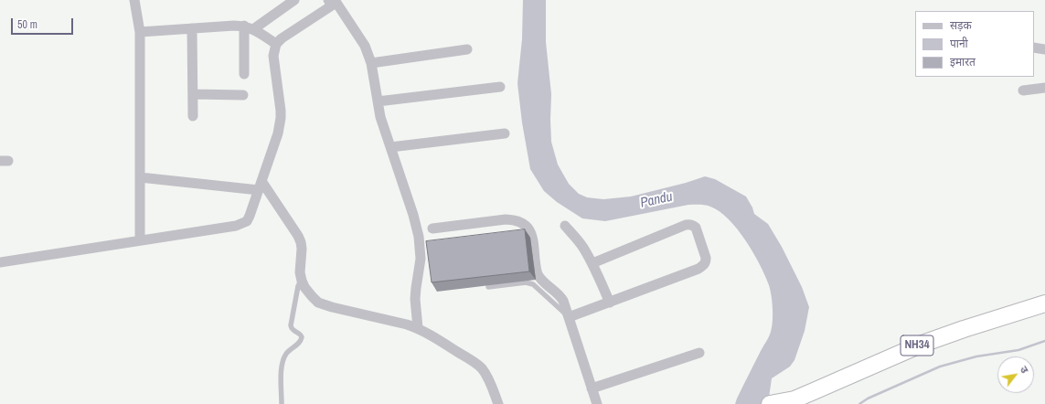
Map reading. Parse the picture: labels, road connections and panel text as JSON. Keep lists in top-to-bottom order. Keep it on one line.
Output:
{"streets":{"highway":["NH34"]},"water":["Pandu"],"legend":["सड़क","पानी","इमारत"],"scale_bar":"50 m","north":"top right"}
